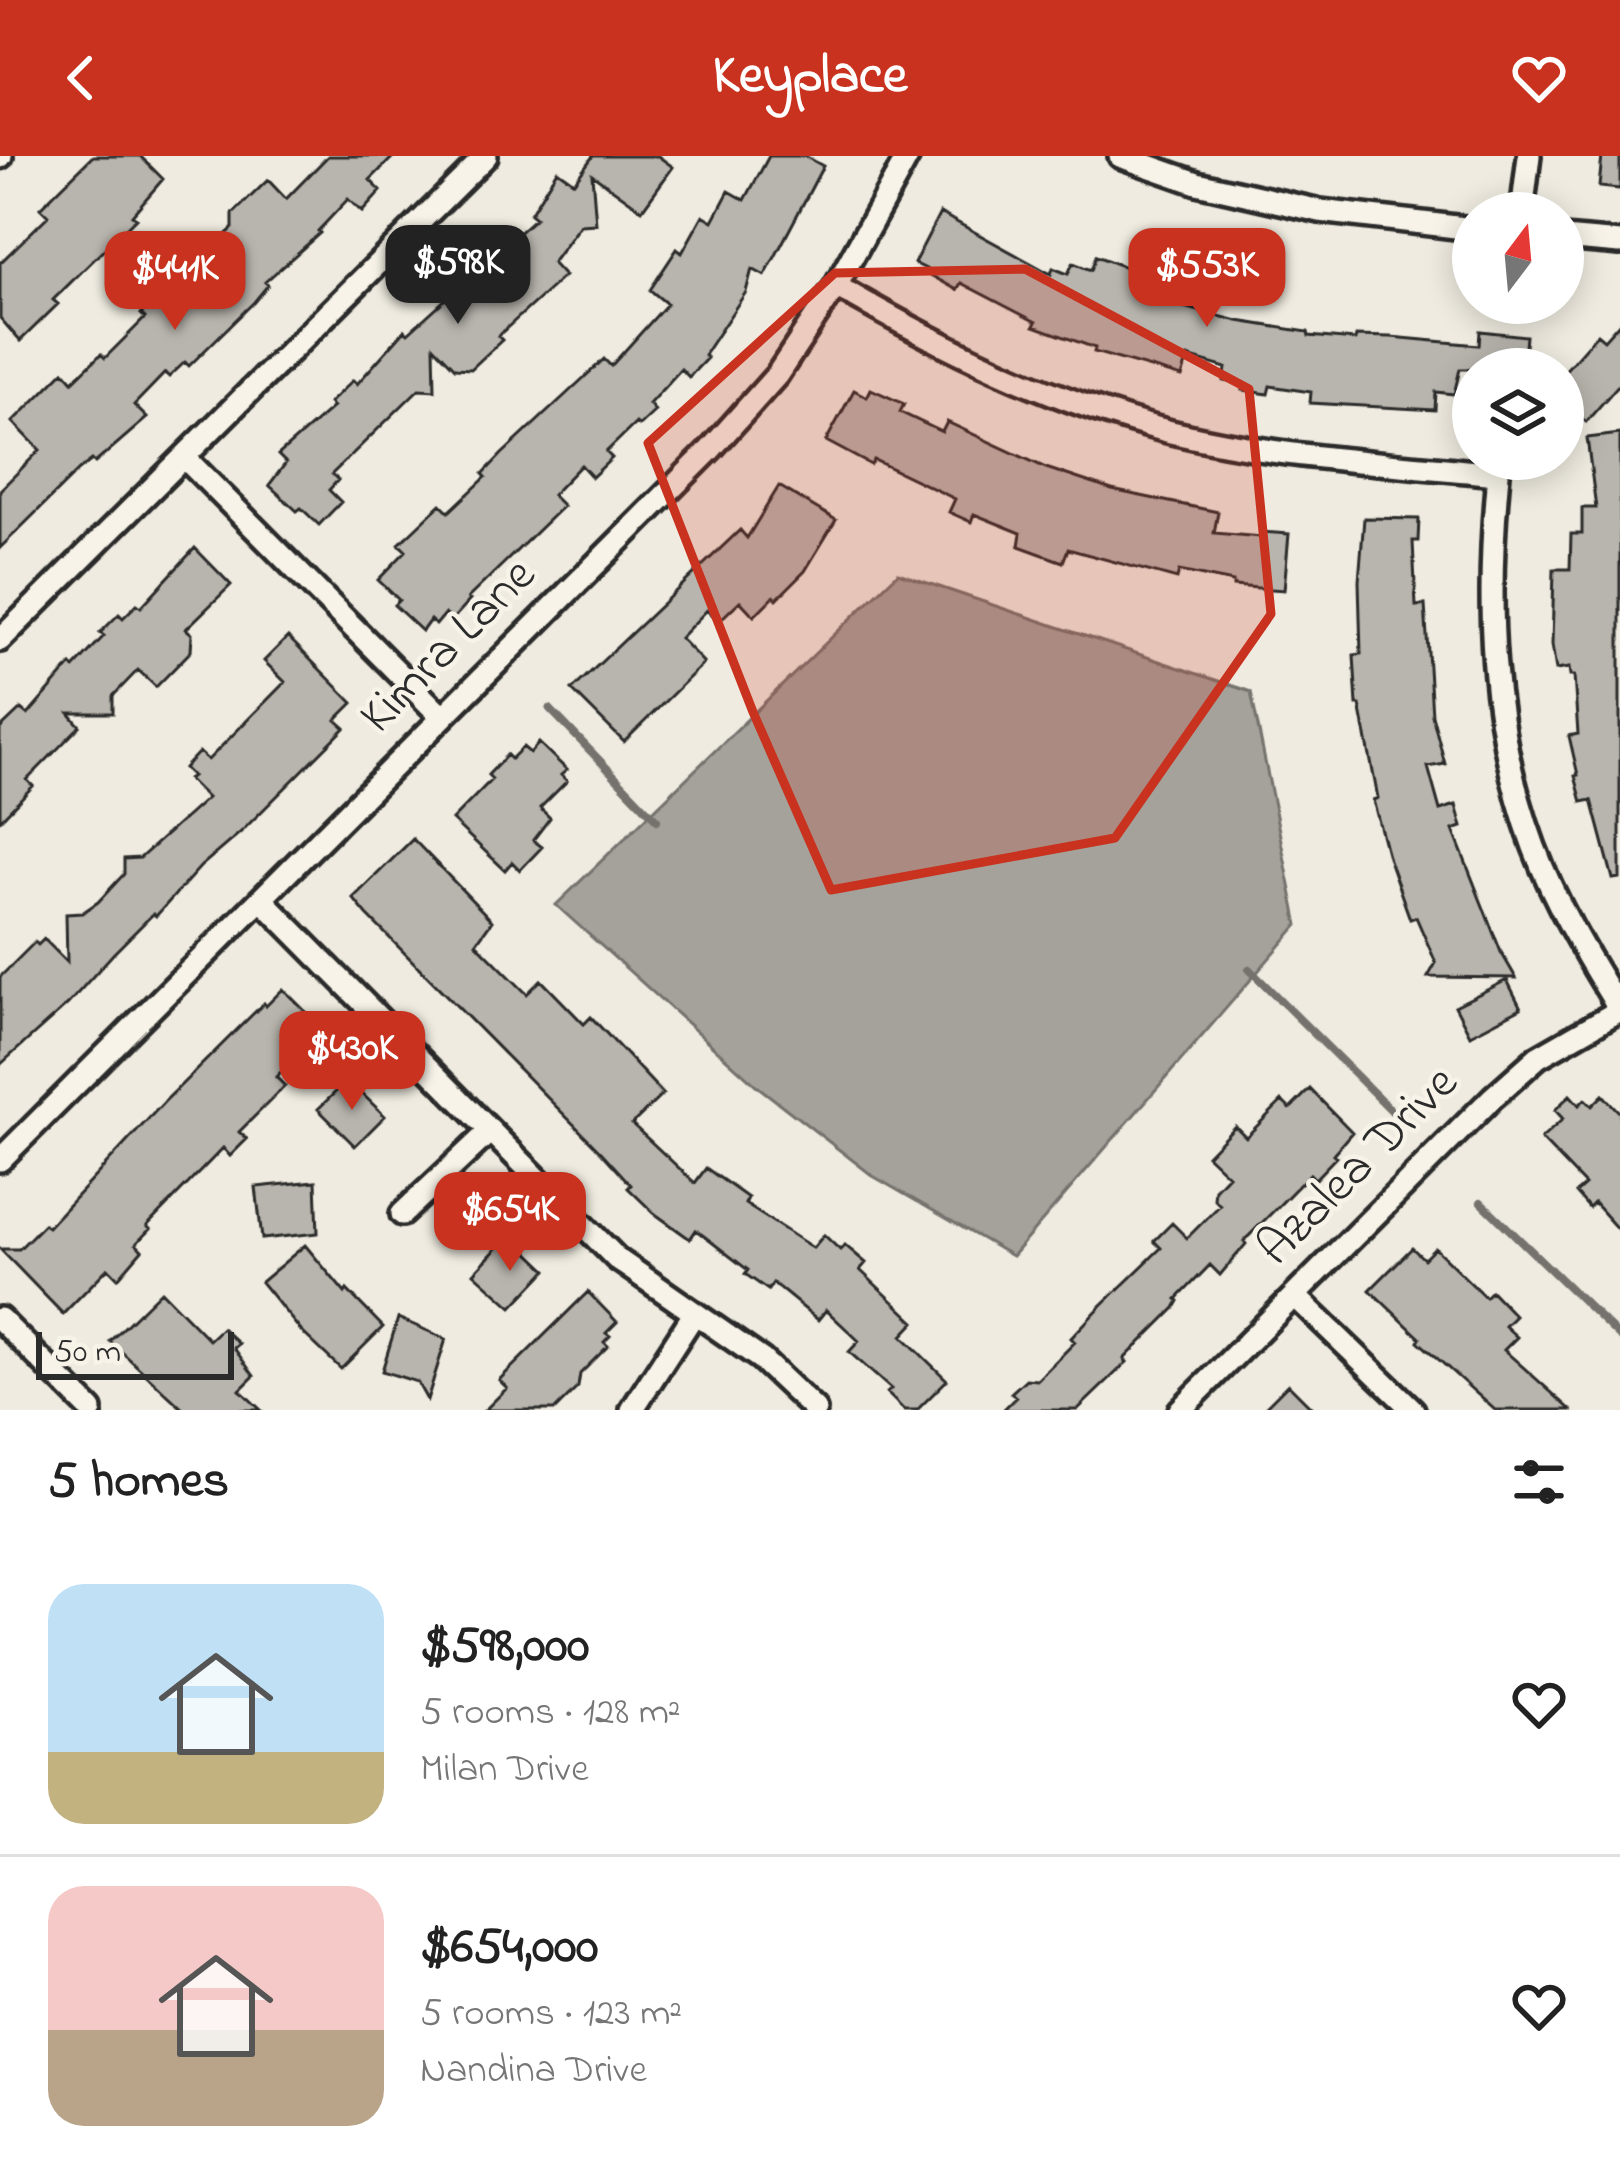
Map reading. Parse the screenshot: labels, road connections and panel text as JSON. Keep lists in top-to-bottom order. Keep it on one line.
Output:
{"streets":{"street":["Kimra Lane","Azalea Drive"]},"scale_bar":"50 m","north":"top","page":{"header":"Keyplace","price":["$598K","$553K","$441K","$430K","$654K"],"scale":"50 m","heading":"5 homes","list":[{"name":"$598,000","note":"5 rooms · 128 m² · Milan Drive"},{"name":"$654,000","note":"5 rooms · 123 m² · Nandina Drive"}]}}
